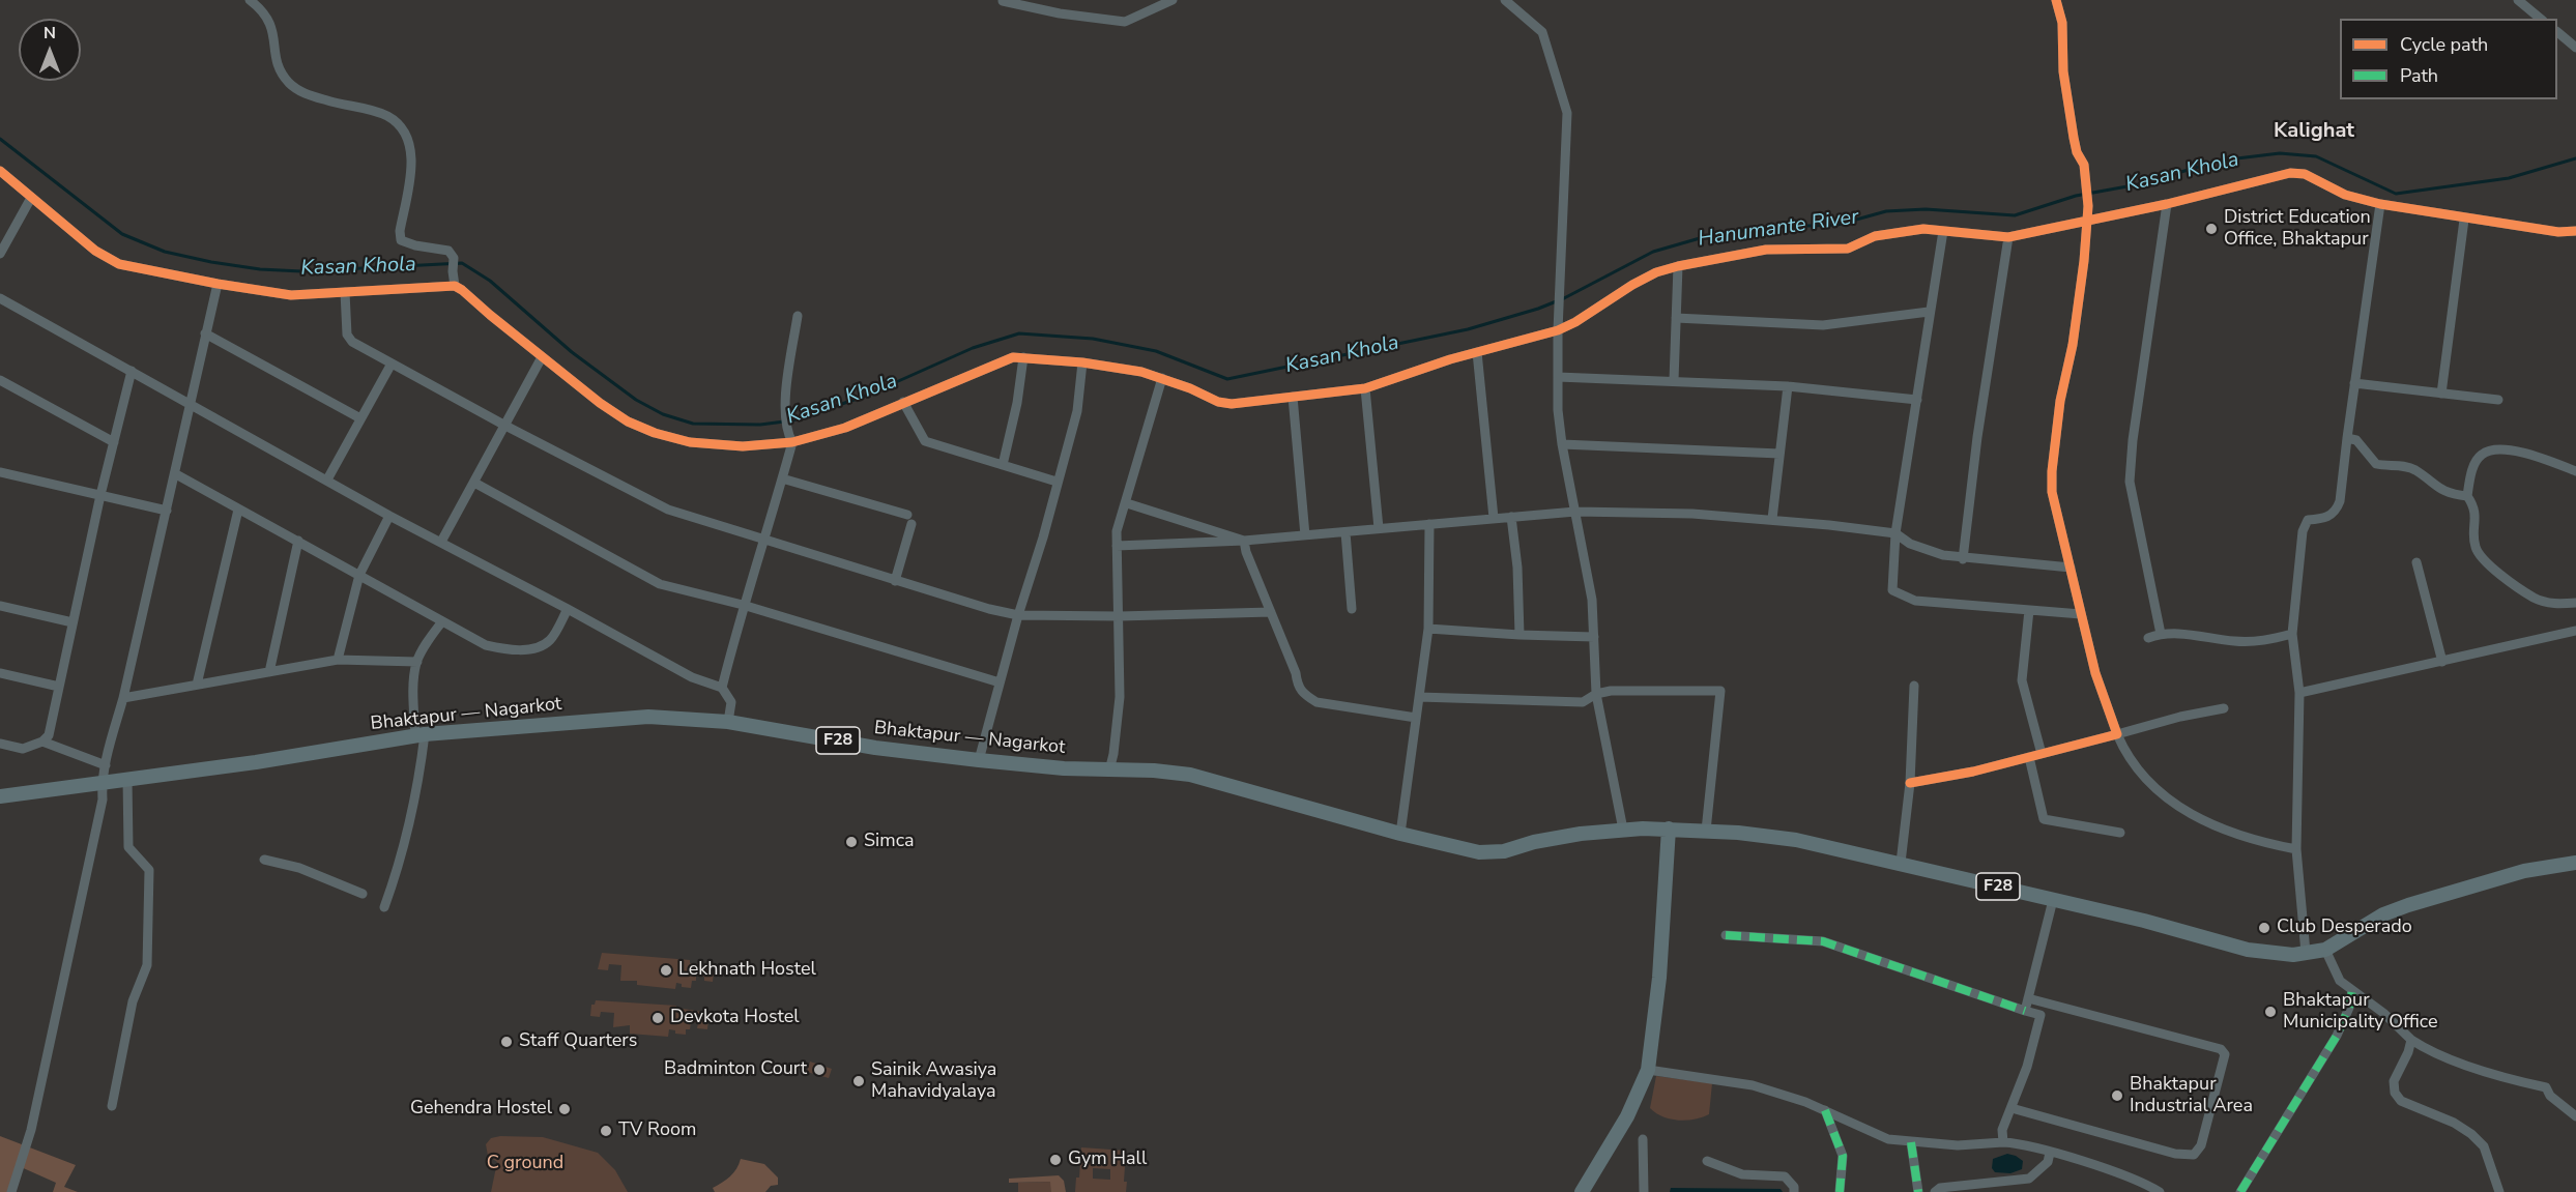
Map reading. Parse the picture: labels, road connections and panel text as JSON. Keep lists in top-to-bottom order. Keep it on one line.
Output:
{"streets":{"main road":["Bhaktapur — Nagarkot","F28"]},"crossings":[["Bhaktapur — Nagarkot","F28"]],"districts":["Kalighat"],"water":["Kasan Khola","Hanumante River"],"parks":["C ground"],"places":["District Education Office, Bhaktapur","Simca","Club Desperado","Lekhnath Hostel","Bhaktapur Municipality Office","Devkota Hostel","Staff Quarters","Badminton Court","Sainik Awasiya Mahavidyalaya","Bhaktapur Industrial Area","Gehendra Hostel","TV Room","Gym Hall"],"legend":["Cycle path","Path"],"north":"top"}
